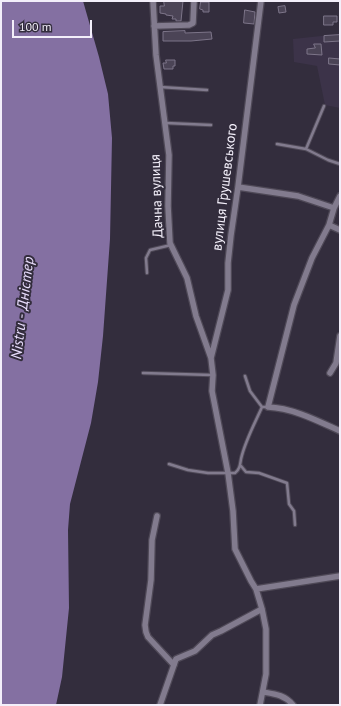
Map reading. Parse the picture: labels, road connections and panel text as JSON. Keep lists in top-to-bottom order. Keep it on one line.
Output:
{"streets":{"street":["вулиця Грушевського","Дачна вулиця"]},"crossings":[["вулиця Грушевського","Дачна вулиця"]],"water":["Nistru - Дністер"],"scale_bar":"100 m"}
